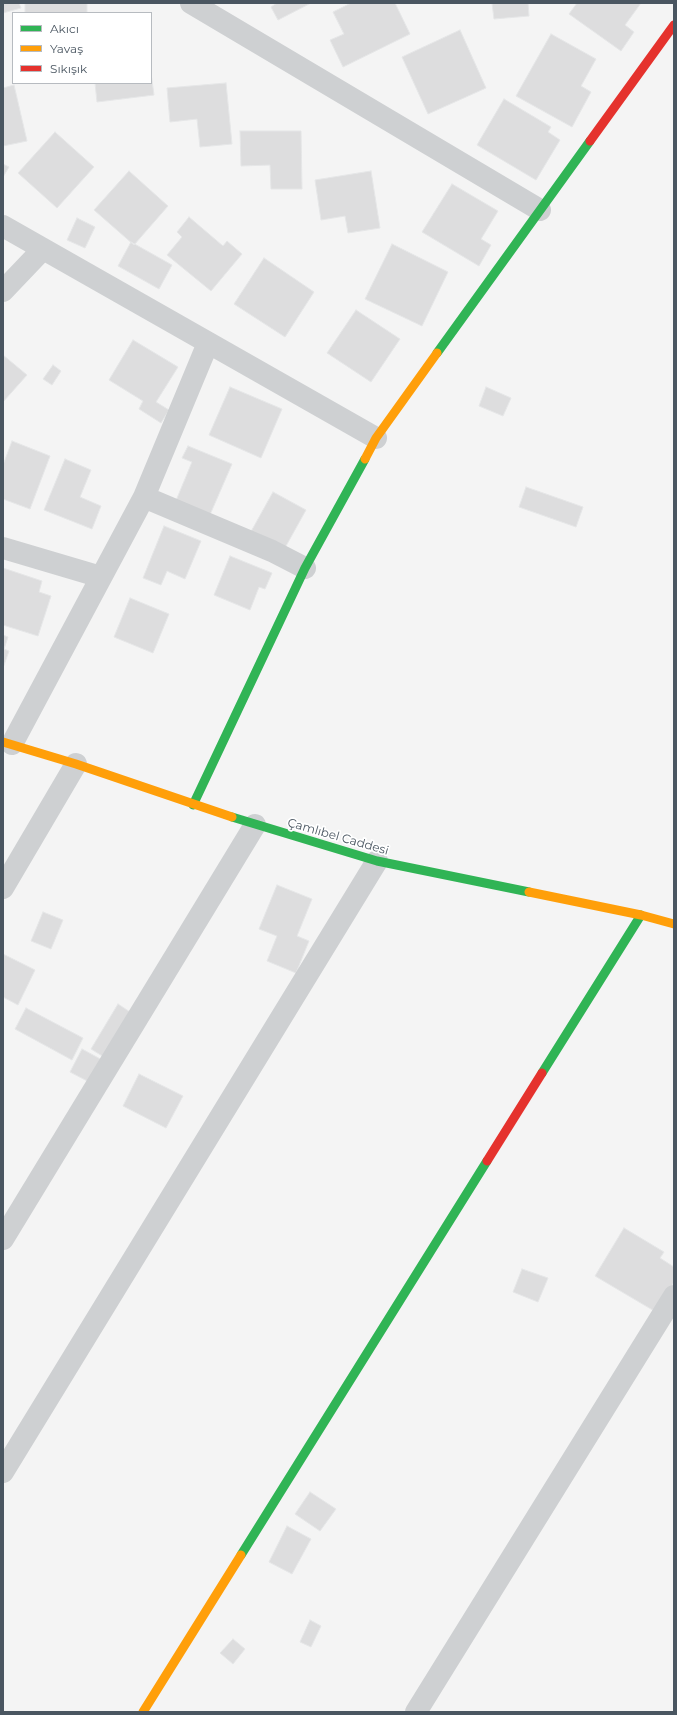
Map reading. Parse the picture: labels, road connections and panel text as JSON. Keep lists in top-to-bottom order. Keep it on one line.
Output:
{"streets":{"street":["Çamlıbel Caddesi"]},"legend":["Akıcı","Yavaş","Sıkışık"]}
